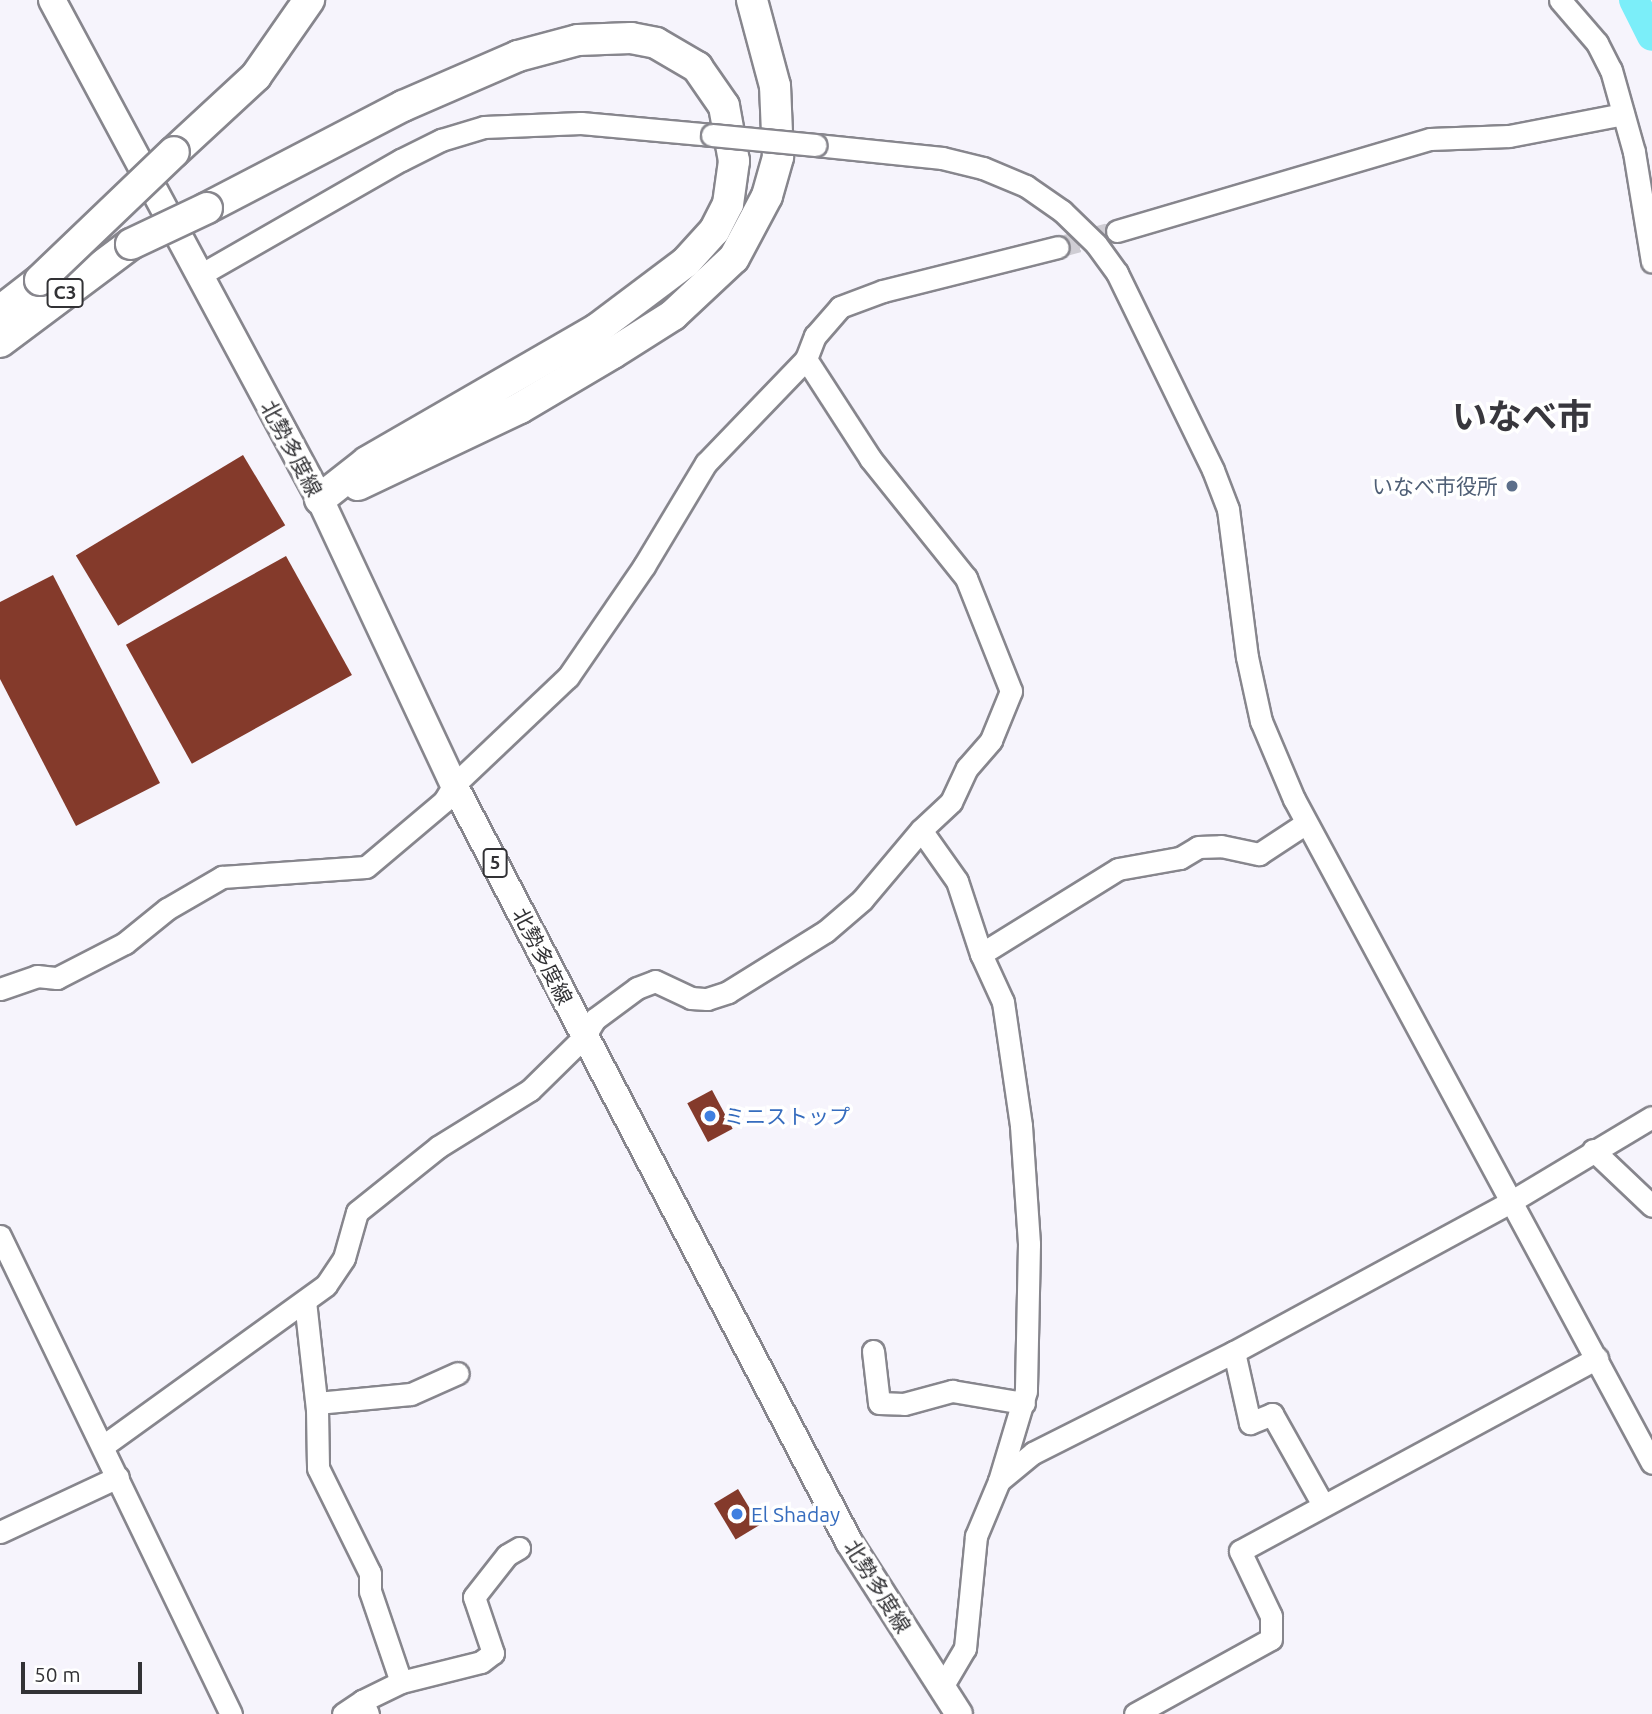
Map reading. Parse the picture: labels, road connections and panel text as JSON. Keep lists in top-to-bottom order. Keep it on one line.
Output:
{"streets":{"highway":["C3"],"main road":["北勢多度線","5"]},"crossings":[["C3","北勢多度線"]],"districts":["いなべ市"],"places":["いなべ市役所","ミニストップ","El Shaday"],"scale_bar":"50 m"}
